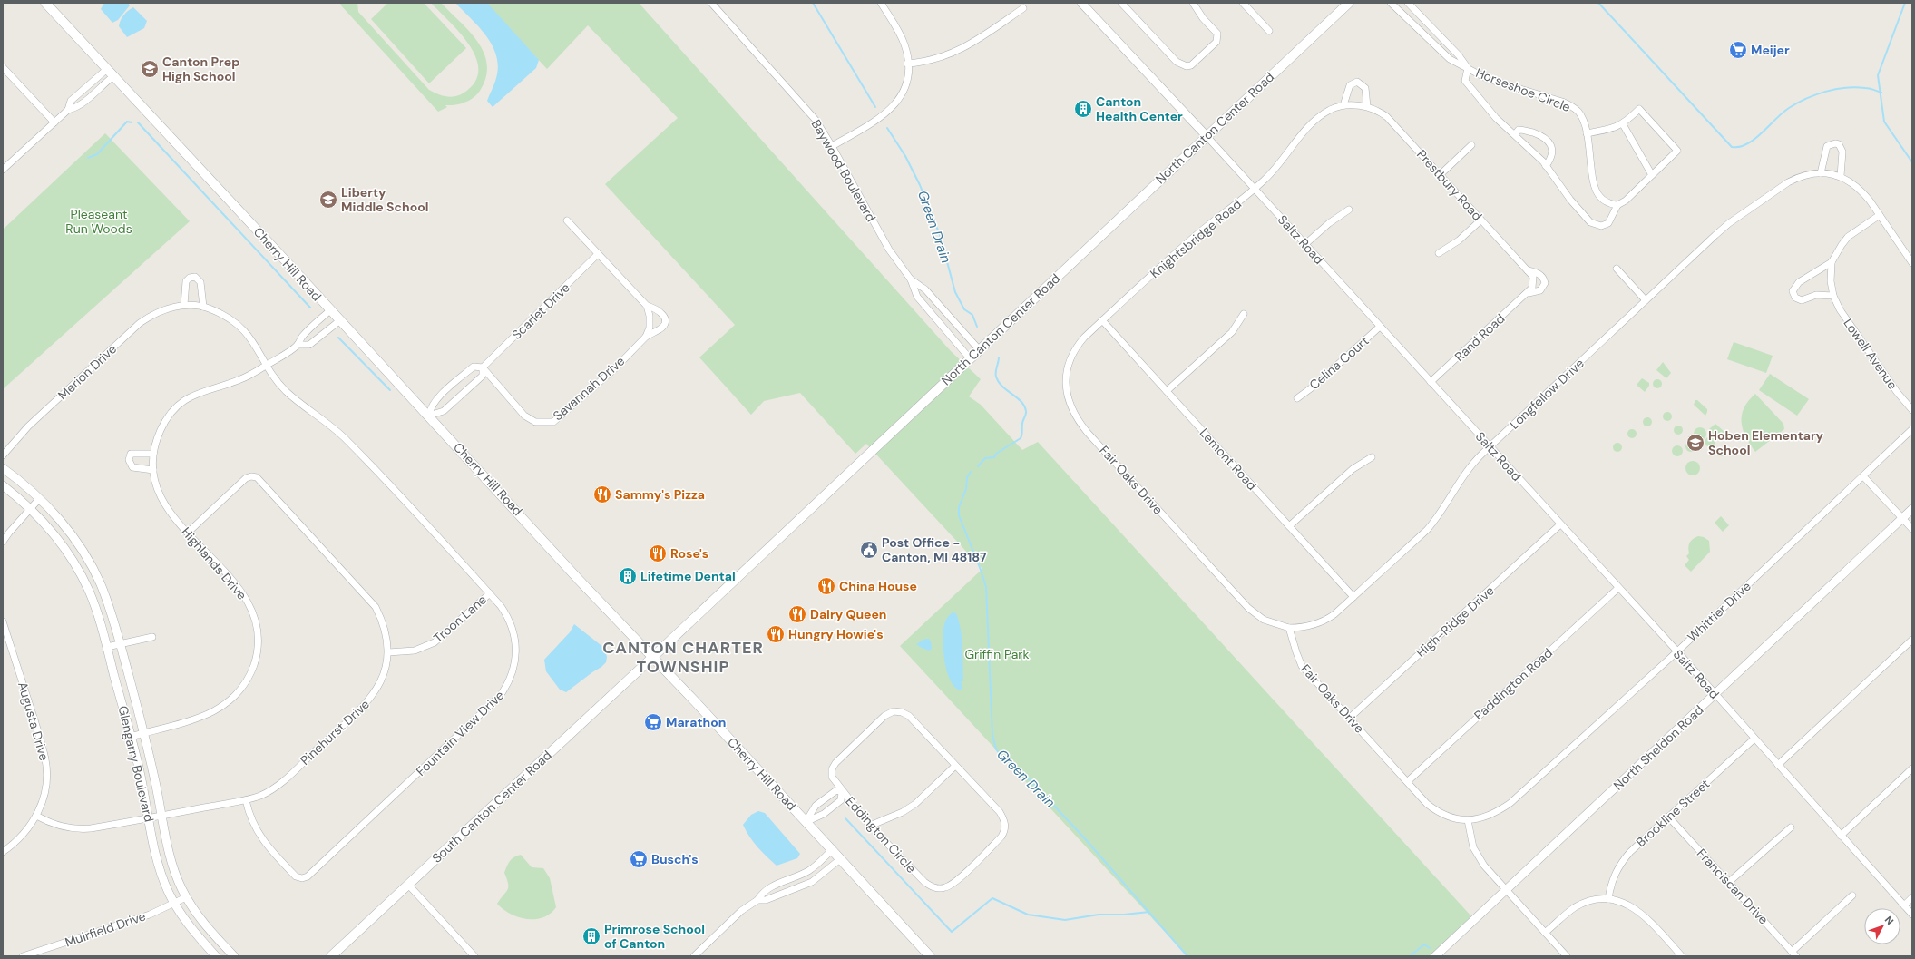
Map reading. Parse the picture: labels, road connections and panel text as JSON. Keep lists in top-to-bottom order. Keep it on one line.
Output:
{"streets":{"main road":["North Canton Center Road","Cherry Hill Road","South Canton Center Road"],"street":["Horseshoe Circle","Baywood Boulevard","Prestbury Road","Knightsbridge Road","Saltz Road","Scarlet Drive","Rand Road","Lowell Avenue","Celina Court","Merion Drive","Savannah Drive","Longfellow Drive","Lemont Road","Fair Oaks Drive","Highlands Drive","Whittier Drive","Troon Lane","High-Ridge Drive","Paddington Road","Augusta Drive","Pinehurst Drive","Fountain View Drive","North Sheldon Road","Glengarry Boulevard","Brookline Street","Eddington Circle","Franciscan Drive","Muirfield Drive"]},"crossings":[["North Canton Center Road","Baywood Boulevard"],["North Canton Center Road","Saltz Road"],["North Canton Center Road","Cherry Hill Road"],["North Canton Center Road","South Canton Center Road"],["Prestbury Road","Knightsbridge Road"],["Prestbury Road","Rand Road"],["Knightsbridge Road","Saltz Road"],["Knightsbridge Road","Lemont Road"],["Knightsbridge Road","Fair Oaks Drive"],["Saltz Road","Rand Road"],["Saltz Road","Celina Court"],["Saltz Road","Longfellow Drive"],["Saltz Road","Whittier Drive"],["Saltz Road","High-Ridge Drive"],["Saltz Road","Paddington Road"],["Saltz Road","North Sheldon Road"],["Saltz Road","Brookline Street"],["Cherry Hill Road","Scarlet Drive"],["Cherry Hill Road","Highlands Drive"],["Cherry Hill Road","South Canton Center Road"],["Scarlet Drive","Savannah Drive"],["Merion Drive","Highlands Drive"],["Merion Drive","Fountain View Drive"],["Longfellow Drive","Lemont Road"],["Longfellow Drive","Fair Oaks Drive"],["Fair Oaks Drive","Whittier Drive"],["Fair Oaks Drive","High-Ridge Drive"],["Fair Oaks Drive","Paddington Road"],["Highlands Drive","Pinehurst Drive"],["Highlands Drive","Fountain View Drive"],["Highlands Drive","Glengarry Boulevard"],["Troon Lane","Pinehurst Drive"],["Troon Lane","Fountain View Drive"],["Augusta Drive","Pinehurst Drive"],["Pinehurst Drive","Fountain View Drive"],["Pinehurst Drive","Glengarry Boulevard"],["Glengarry Boulevard","Muirfield Drive"],["Brookline Street","Franciscan Drive"]],"districts":["CANTON CHARTER TOWNSHIP"],"water":["Green Drain"],"parks":["Pleaseant Run Woods","Griffin Park"],"places":{"supermarket":["Meijer","Marathon","Busch's"],"school or university":["Canton Prep High School","Liberty Middle School","Hoben Elementary School"],"building":["Canton Health Center","Lifetime Dental","Primrose School of Canton"],"restaurant":["Sammy's Pizza","Rose's","China House","Dairy Queen","Hungry Howie's"],"public building":["Post Office - Canton, MI 48187"]},"north":"top right"}
